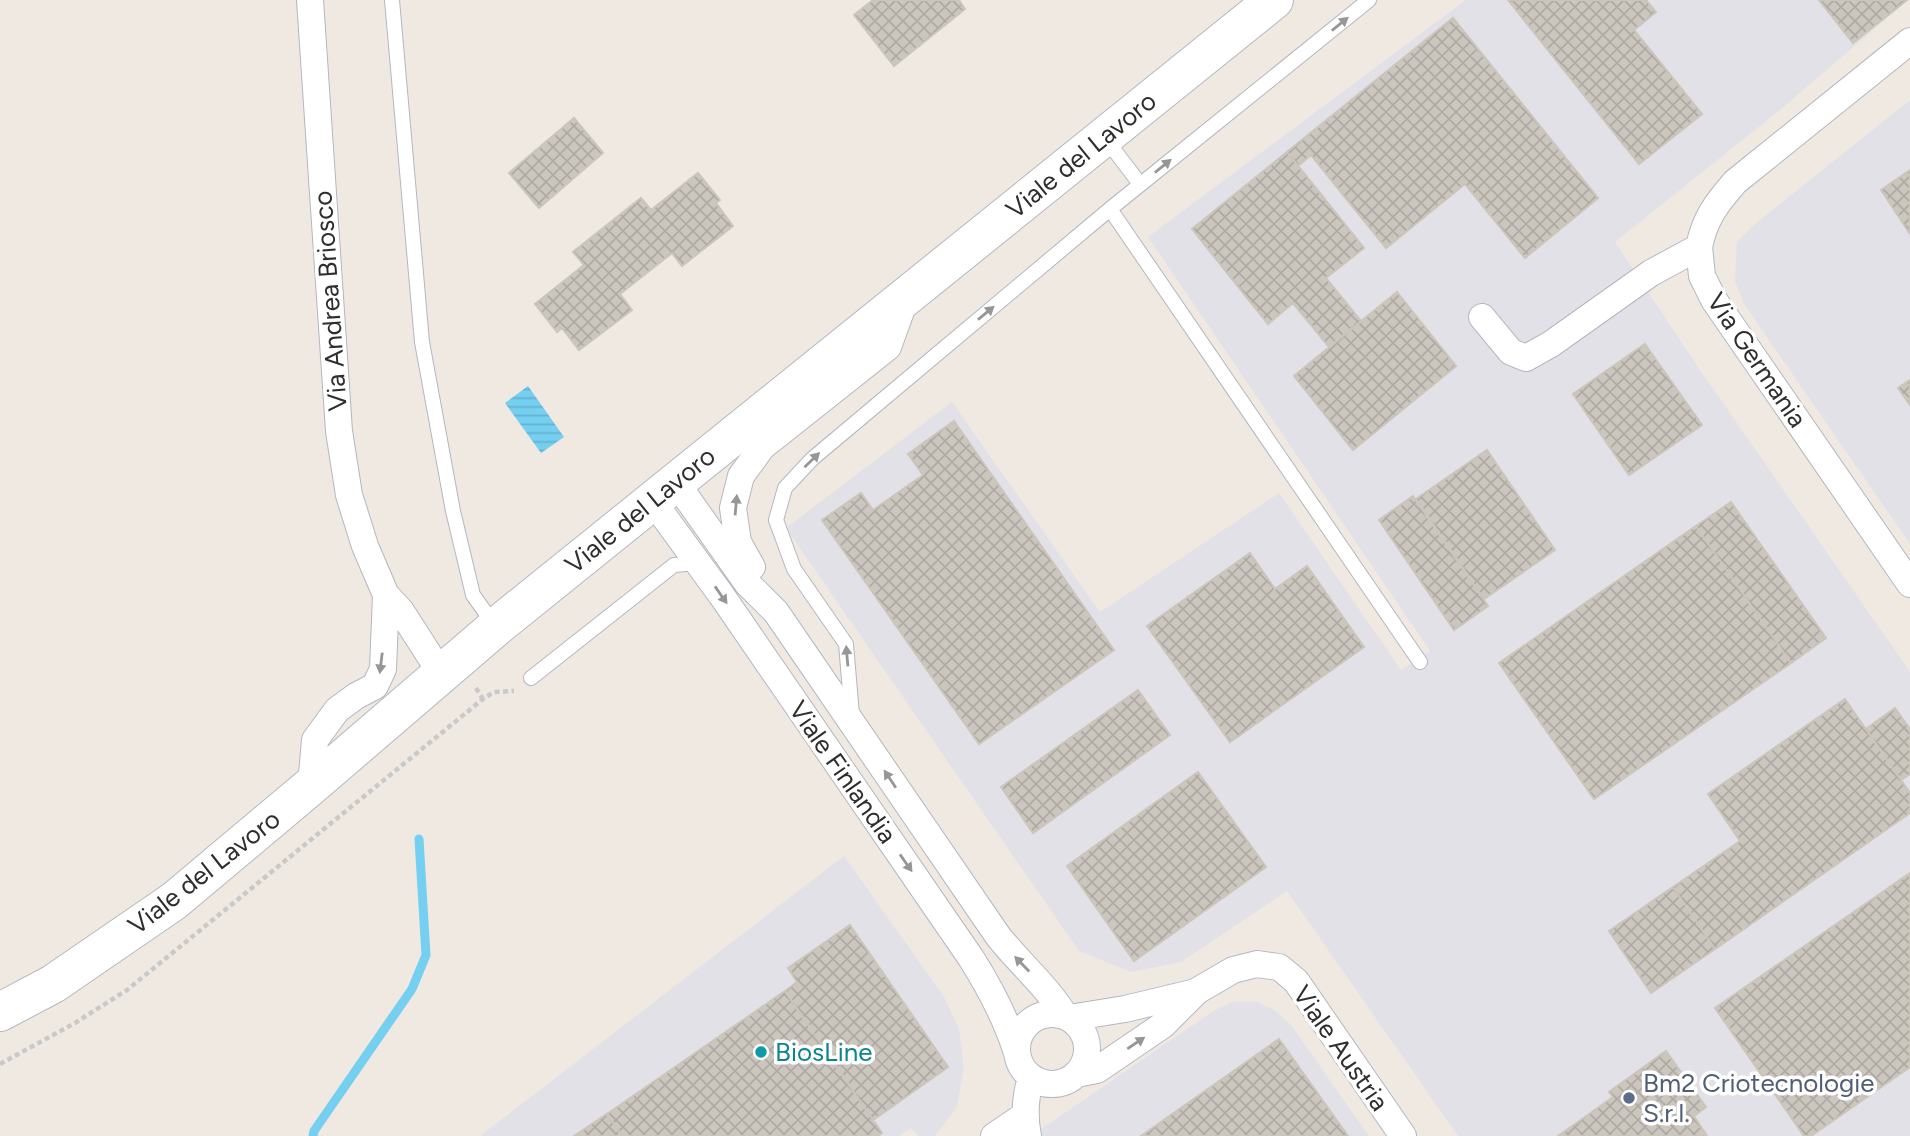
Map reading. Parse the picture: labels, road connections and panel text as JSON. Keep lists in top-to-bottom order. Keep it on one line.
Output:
{"streets":{"street":["Viale del Lavoro","Via Andrea Briosco","Via Germania","Viale Finlandia","Viale Austria"]},"crossings":[["Viale del Lavoro","Via Andrea Briosco"],["Viale del Lavoro","Viale Finlandia"],["Viale Finlandia","Viale Austria"]],"places":["BiosLine","Bm2 Criotecnologie S.r.l."]}
